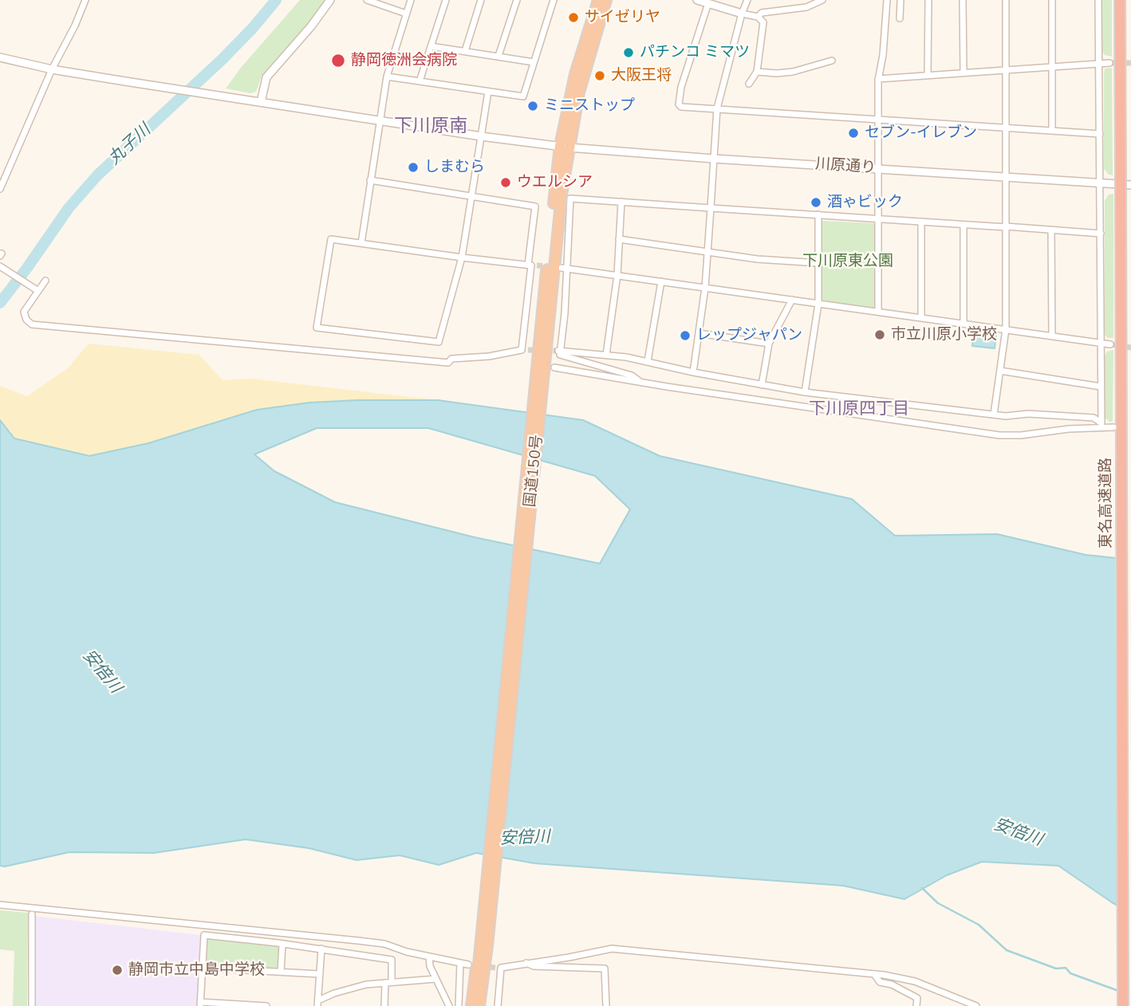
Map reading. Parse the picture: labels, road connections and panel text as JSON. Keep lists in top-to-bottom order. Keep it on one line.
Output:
{"streets":{"highway":["国道150号","東名高速道路"],"street":["川原通り"]},"crossings":[["川原通り","国道150号"]],"districts":["下川原南","下川原四丁目"],"water":["丸子川","安倍川"],"parks":["下川原東公園"],"places":["サイゼリヤ","パチンコ ミマツ","静岡徳洲会病院","大阪王将","ミニストップ","セブン-イレブン","しまむら","ウエルシア","酒ゃビック","市立川原小学校","レップジャパン","静岡市立中島中学校"]}
